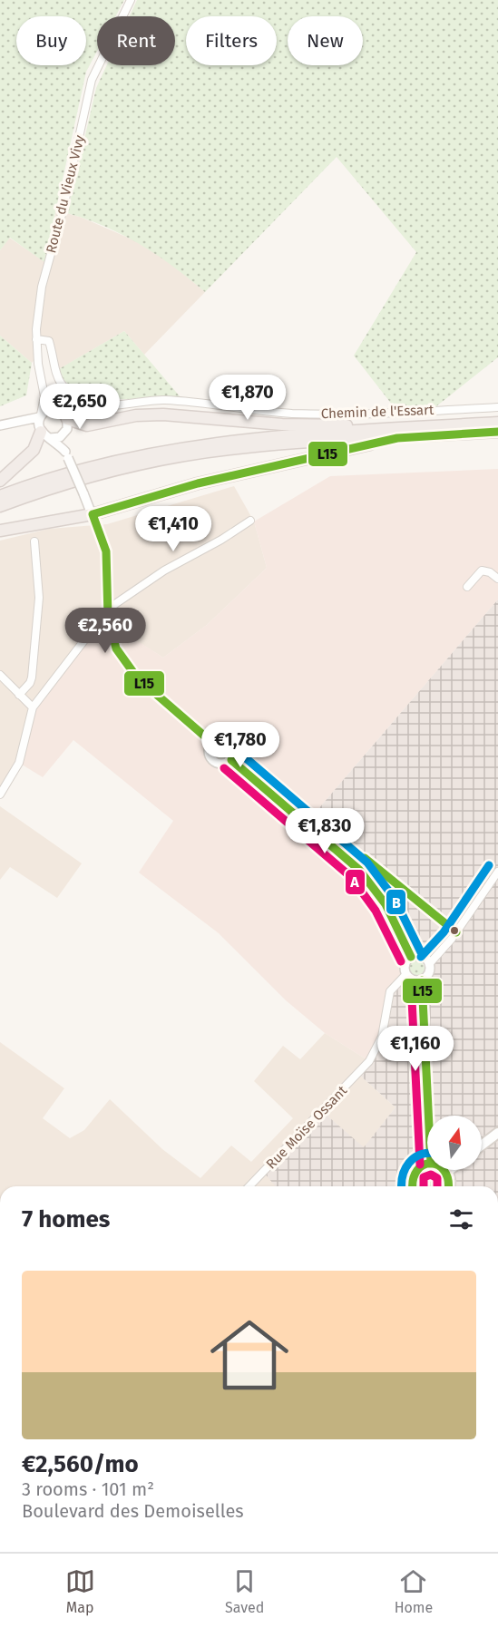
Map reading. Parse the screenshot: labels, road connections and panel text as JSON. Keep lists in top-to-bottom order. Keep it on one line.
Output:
{"streets":{"street":["Route du Vieux Vivy","Chemin de l'Essart","Rue Moïse Ossant"]},"crossings":[["Route du Vieux Vivy","Chemin de l'Essart"]],"lines":["transit line L15","transit line B","transit line A"],"north":"top","page":{"chip":["Buy","Rent","Filters","New"],"price":["€1,870","€2,650","€1,410","€2,560","€1,780","€1,830","€1,160"],"heading":"7 homes","list":[{"name":"€2,560/mo","note":"3 rooms · 101 m² · Boulevard des Demoiselles"}],"tabs":["Map","Saved","Home"]}}
